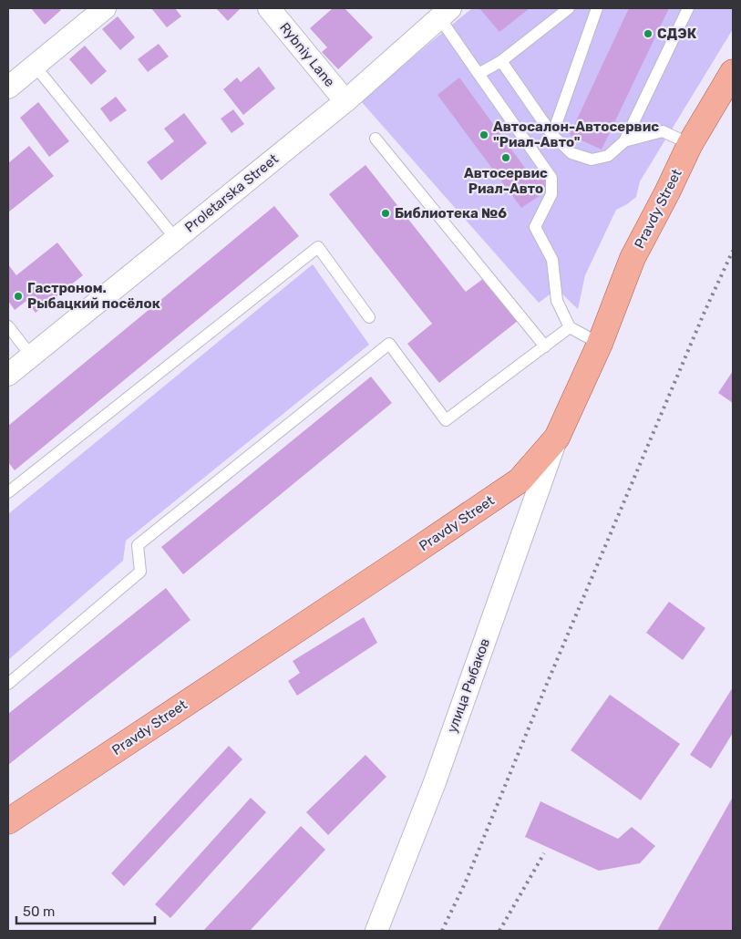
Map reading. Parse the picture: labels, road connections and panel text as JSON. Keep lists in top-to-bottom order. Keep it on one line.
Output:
{"streets":{"main road":["Pravdy Street"],"street":["Rybniy Lane","Proletarska Street","улица Рыбаков"]},"crossings":[["Rybniy Lane","Proletarska Street"],["Pravdy Street","улица Рыбаков"]],"places":["СДЭК","Автосалон-Автосервис \"Риал-Авто\"","Автосервис Риал-Авто","Библиотека №6","Гастроном. Рыбацкий посёлок"],"scale_bar":"50 m"}
